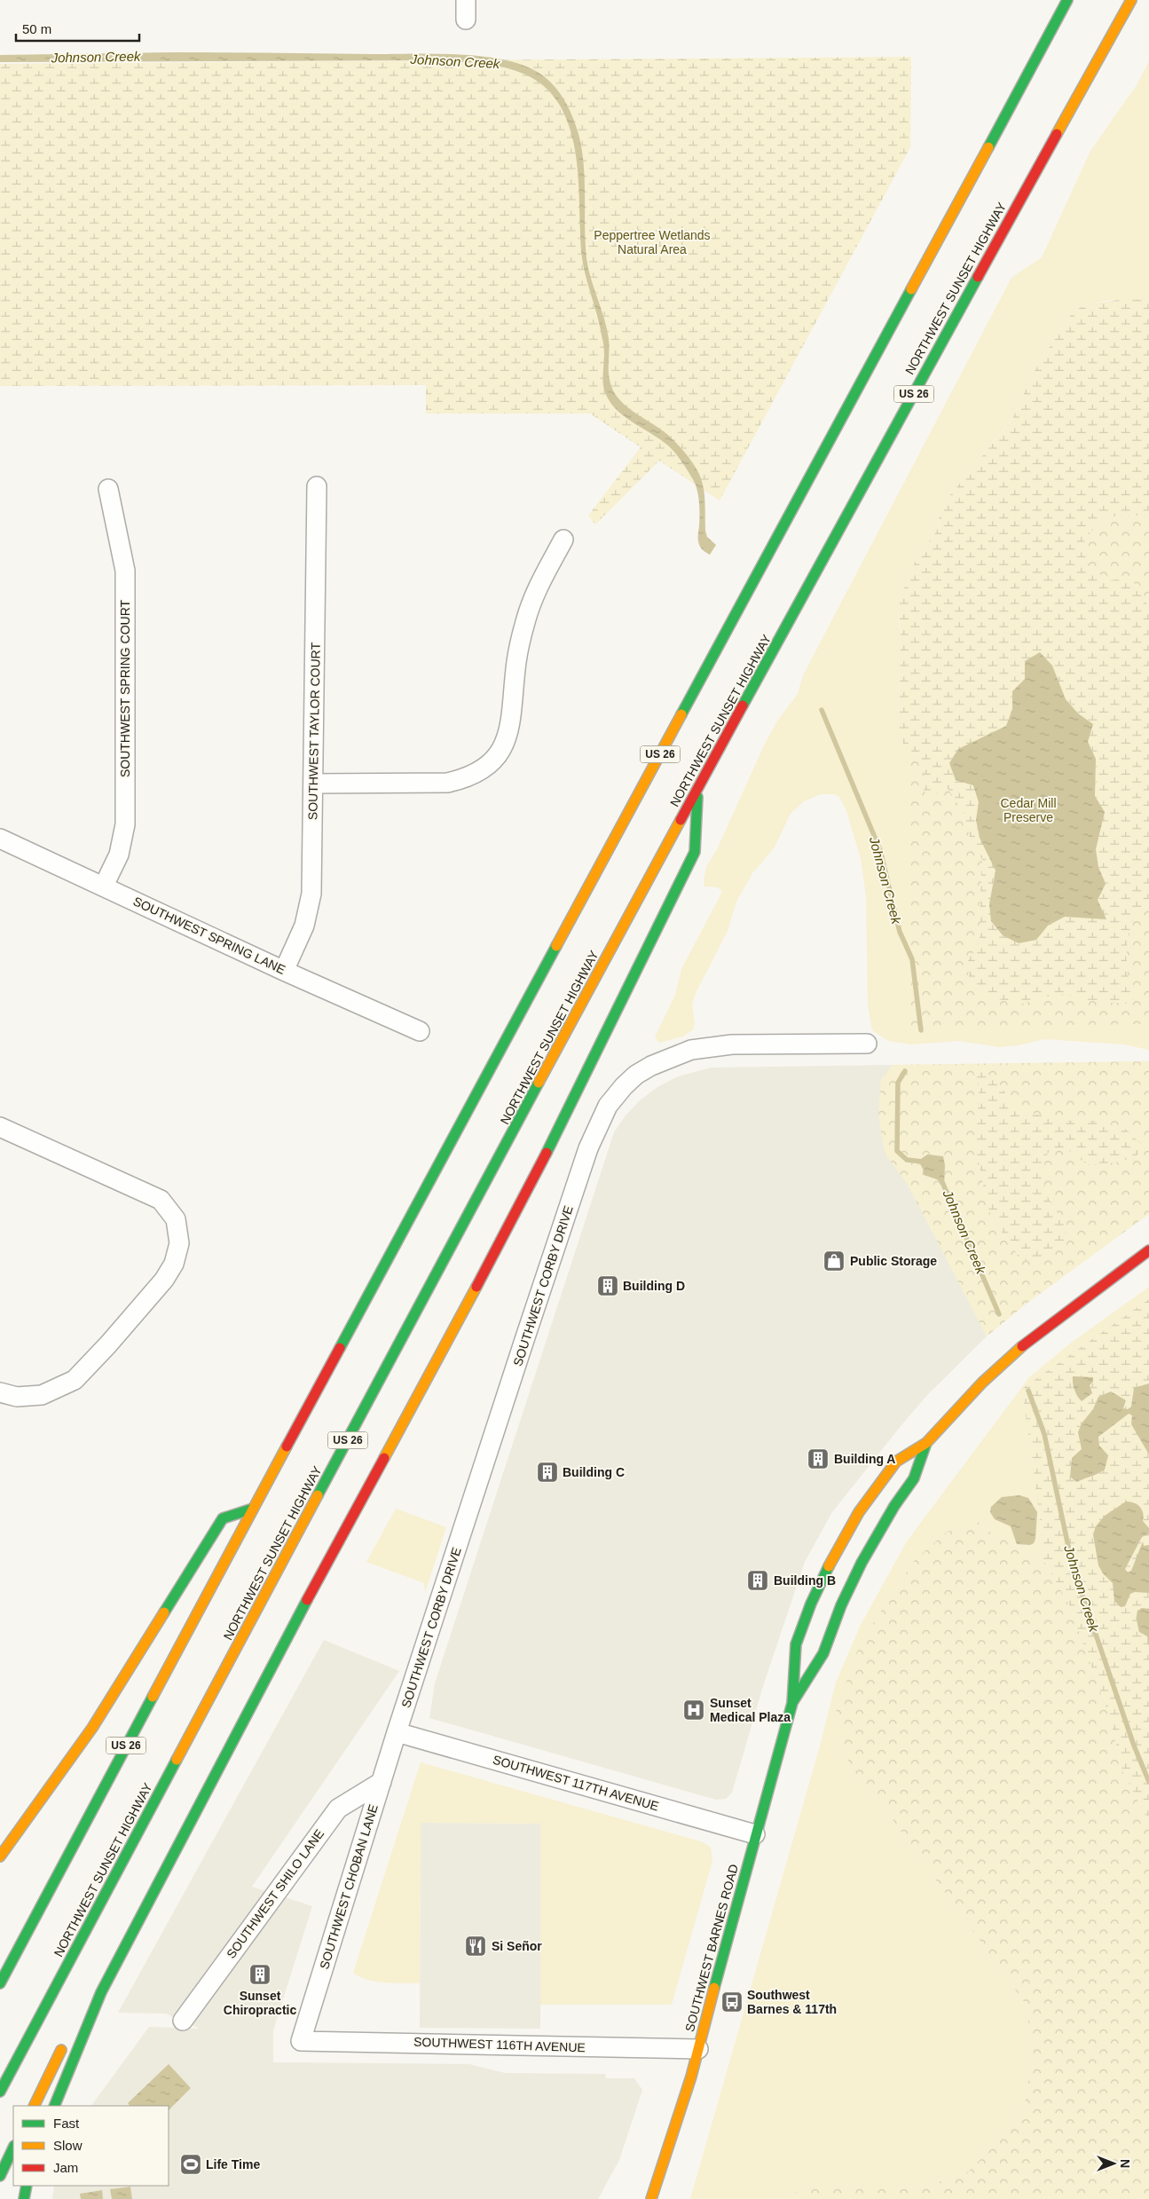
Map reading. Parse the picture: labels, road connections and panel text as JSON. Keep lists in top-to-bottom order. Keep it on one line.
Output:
{"streets":{"main road":["NORTHWEST SUNSET HIGHWAY","US 26","SOUTHWEST BARNES ROAD"],"street":["SOUTHWEST SPRING COURT","SOUTHWEST TAYLOR COURT","SOUTHWEST SPRING LANE","SOUTHWEST CORBY DRIVE","SOUTHWEST 117TH AVENUE","SOUTHWEST CHOBAN LANE","SOUTHWEST SHILO LANE","SOUTHWEST 116TH AVENUE"]},"crossings":[["SOUTHWEST SPRING COURT","SOUTHWEST SPRING LANE"],["SOUTHWEST TAYLOR COURT","SOUTHWEST SPRING LANE"],["SOUTHWEST CORBY DRIVE","SOUTHWEST 117TH AVENUE"],["SOUTHWEST CORBY DRIVE","SOUTHWEST CHOBAN LANE"],["SOUTHWEST 117TH AVENUE","SOUTHWEST CHOBAN LANE"],["SOUTHWEST 117TH AVENUE","SOUTHWEST BARNES ROAD"],["SOUTHWEST CHOBAN LANE","SOUTHWEST SHILO LANE"],["SOUTHWEST CHOBAN LANE","SOUTHWEST 116TH AVENUE"],["SOUTHWEST BARNES ROAD","SOUTHWEST 116TH AVENUE"]],"water":["Johnson Creek"],"parks":["Peppertree Wetlands Natural Area","Cedar Mill Preserve"],"places":{"shop":["Public Storage"],"building":["Building D","Building A","Building C","Building B","Sunset Chiropractic"],"hospital":["Sunset Medical Plaza"],"restaurant":["Si Señor"],"bus stop":["Southwest Barnes & 117th"],"sports":["Life Time"]},"legend":["Fast","Slow","Jam"],"scale_bar":"50 m","north":"right"}
